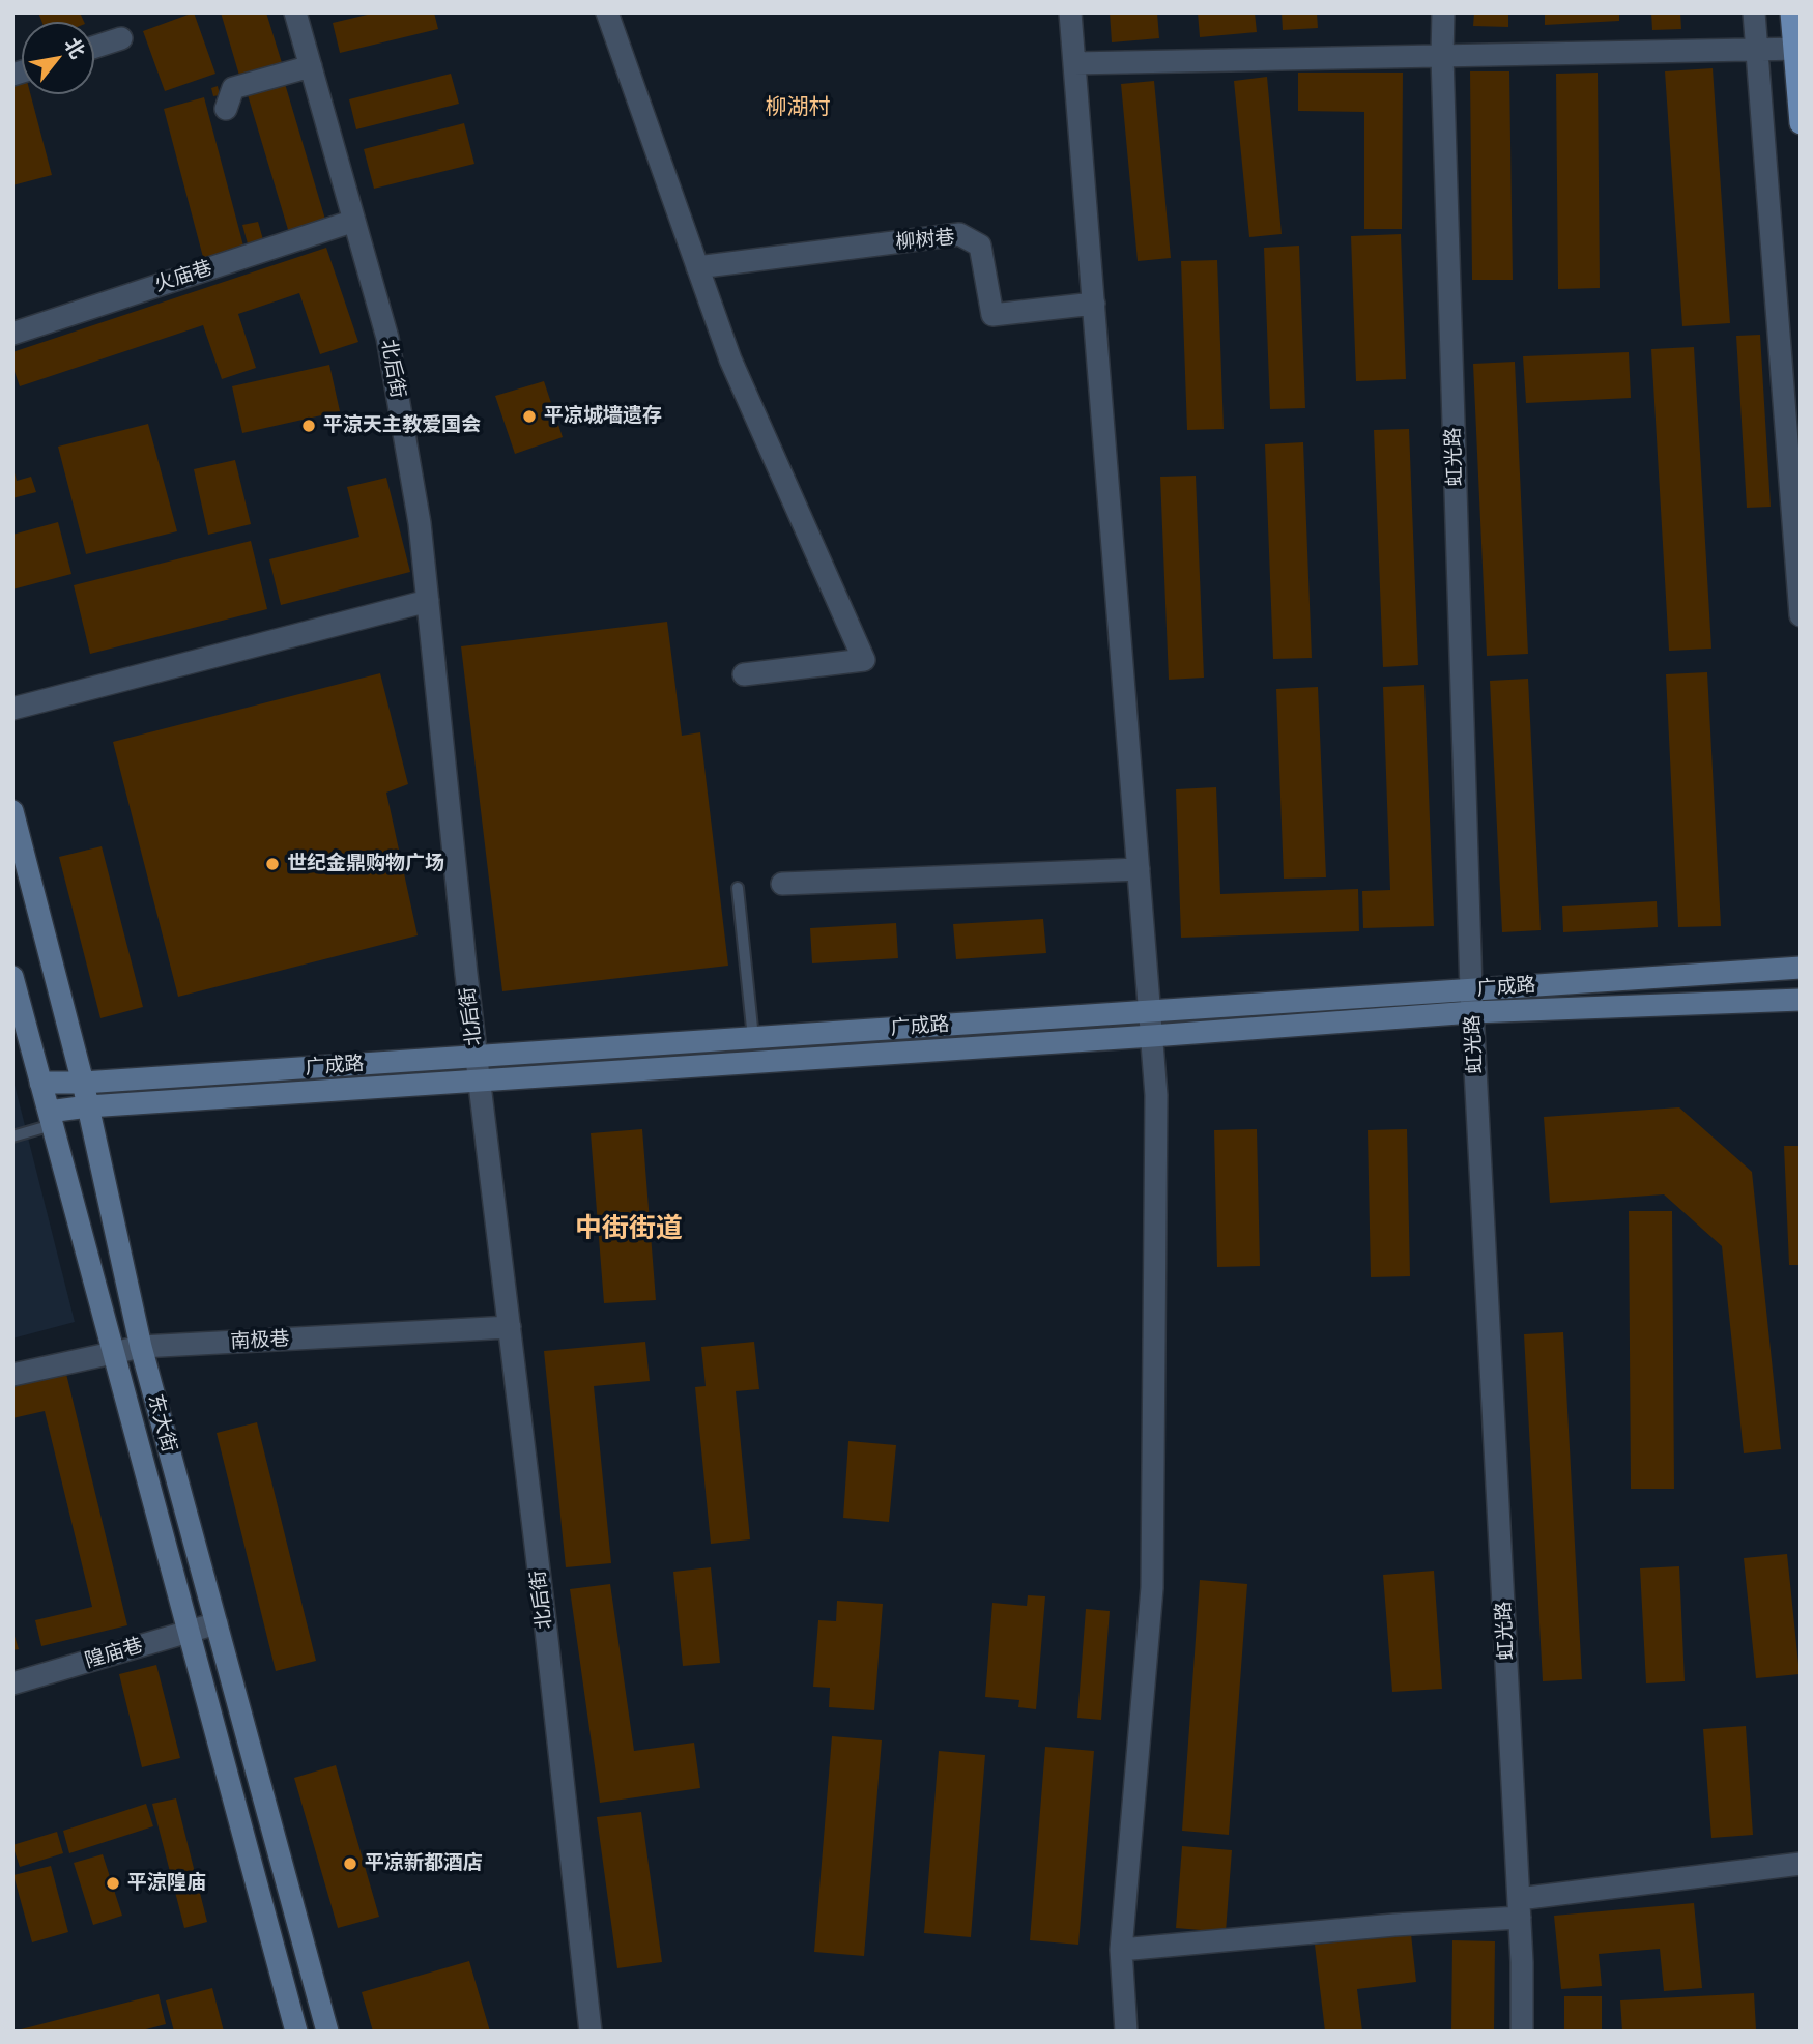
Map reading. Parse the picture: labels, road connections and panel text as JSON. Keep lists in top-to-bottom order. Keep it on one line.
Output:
{"streets":{"main road":["广成路","东大街"],"street":["柳树巷","火庙巷","北后街","虹光路","南极巷","隍庙巷"]},"crossings":[["火庙巷","北后街"],["北后街","广成路"],["北后街","南极巷"],["虹光路","广成路"],["广成路","东大街"],["南极巷","东大街"],["东大街","隍庙巷"]],"districts":["柳湖村","中街街道"],"places":["平凉城墙遗存","平涼天主教爱国会","世纪金鼎购物广场","平凉新都酒店","平涼隍庙"],"north":"top right"}
